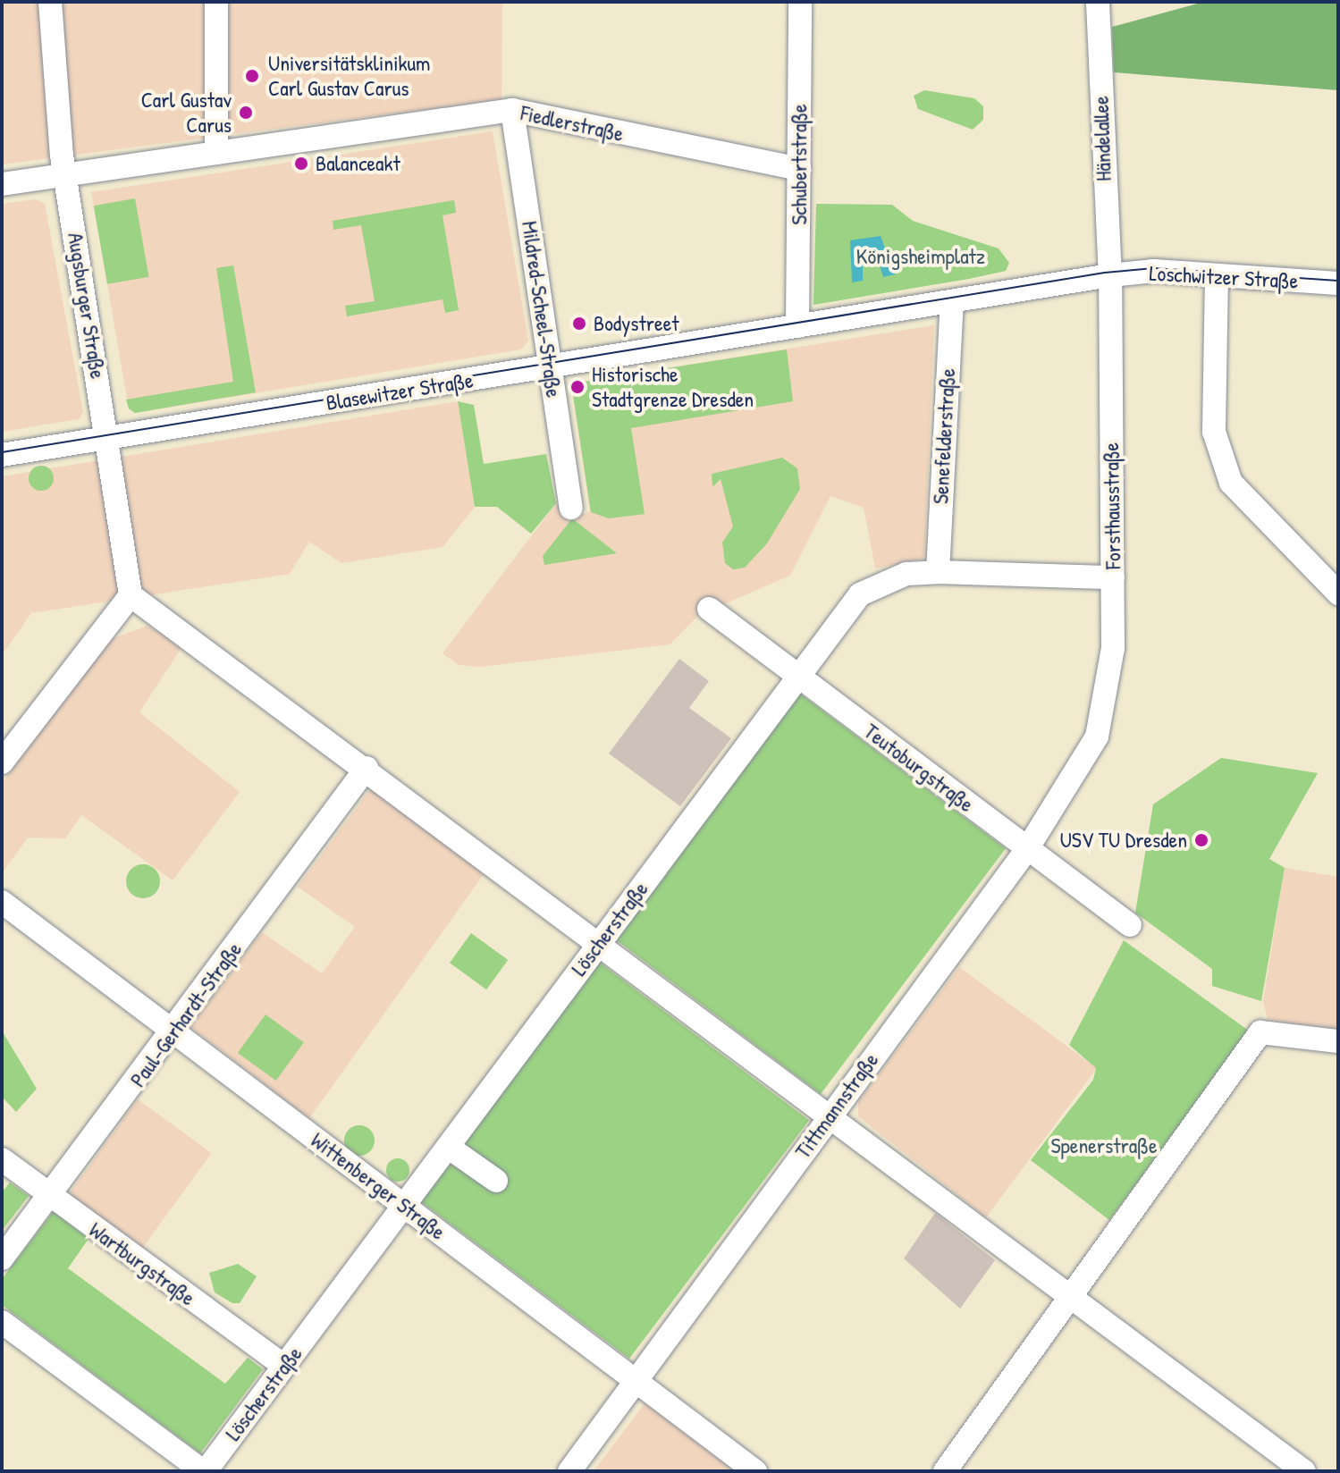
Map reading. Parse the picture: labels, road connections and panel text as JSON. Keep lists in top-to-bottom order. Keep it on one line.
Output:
{"streets":{"street":["Fiedlerstraße","Händelallee","Schubertstraße","Loschwitzer Straße","Augsburger Straße","Mildred-Scheel-Straße","Blasewitzer Straße","Senefelderstraße","Forsthausstraße","Teutoburgstraße","Löscherstraße","Paul-Gerhardt-Straße","Tittmannstraße","Wittenberger Straße","Wartburgstraße"]},"crossings":[["Fiedlerstraße","Schubertstraße"],["Fiedlerstraße","Augsburger Straße"],["Fiedlerstraße","Mildred-Scheel-Straße"],["Händelallee","Loschwitzer Straße"],["Händelallee","Forsthausstraße"],["Schubertstraße","Blasewitzer Straße"],["Loschwitzer Straße","Forsthausstraße"],["Augsburger Straße","Blasewitzer Straße"],["Mildred-Scheel-Straße","Blasewitzer Straße"],["Senefelderstraße","Löscherstraße"],["Forsthausstraße","Löscherstraße"],["Forsthausstraße","Tittmannstraße"],["Teutoburgstraße","Löscherstraße"],["Teutoburgstraße","Tittmannstraße"],["Löscherstraße","Wittenberger Straße"],["Löscherstraße","Wartburgstraße"],["Paul-Gerhardt-Straße","Wittenberger Straße"],["Paul-Gerhardt-Straße","Wartburgstraße"],["Tittmannstraße","Wittenberger Straße"]],"parks":["Königsheimplatz","Spenerstraße"],"places":["Universitätsklinikum Carl Gustav Carus","Carl Gustav Carus","Balanceakt","Bodystreet","Historische Stadtgrenze Dresden","USV TU Dresden"]}
